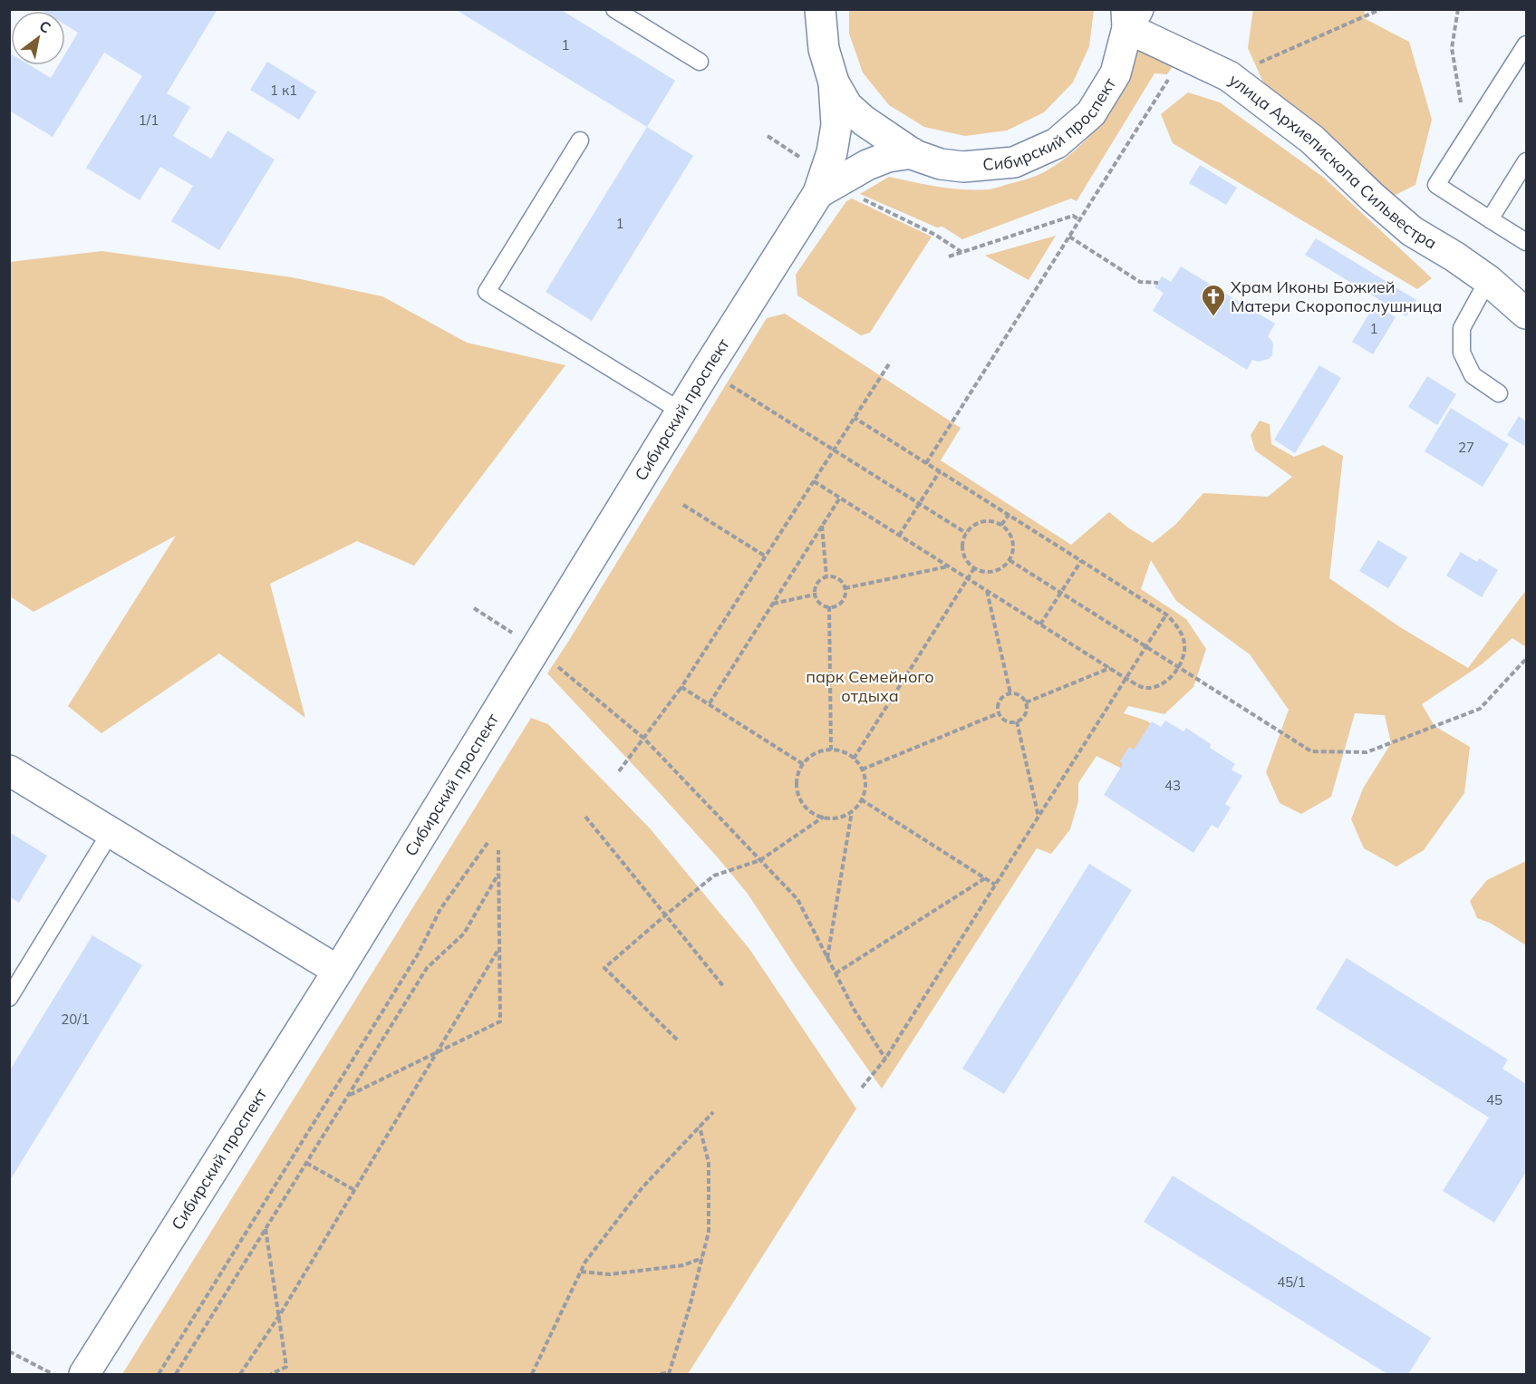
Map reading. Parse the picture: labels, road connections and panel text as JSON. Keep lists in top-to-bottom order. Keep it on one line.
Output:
{"streets":{"street":["Сибирский проспект","улица Архиепископа Сильвестра"]},"crossings":[["Сибирский проспект","улица Архиепископа Сильвестра"]],"parks":["парк Семейного отдыха"],"places":{"church":["Храм Иконы Божией Матери Скоропослушница"]},"house_numbers":["1","1 к1","1/1","1","1","27","43","20/1","45","45/1"],"north":"top right"}
